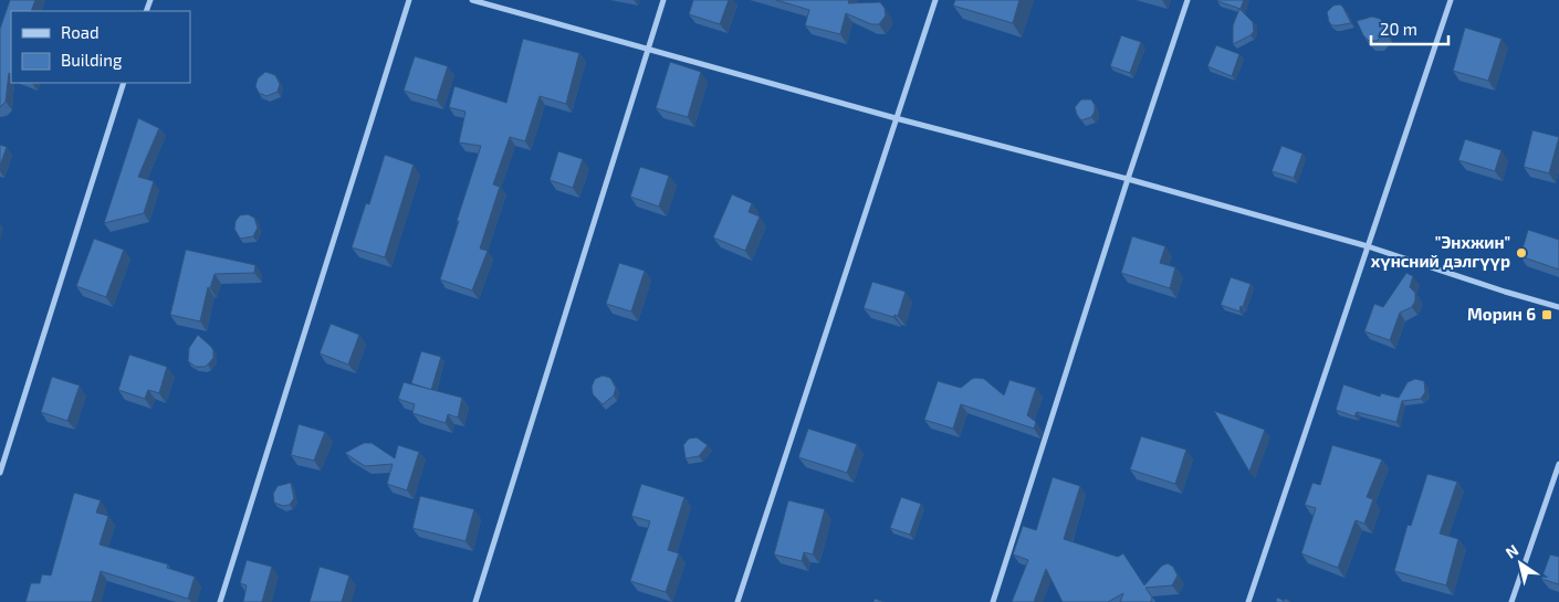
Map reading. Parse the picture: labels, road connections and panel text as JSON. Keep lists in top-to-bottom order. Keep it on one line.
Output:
{"places":{"other":["\"Энхжин\" хүнсний дэлгүүр"],"transit":["Морин 6"]},"legend":["Road","Building"],"scale_bar":"20 m","north":"top left"}
